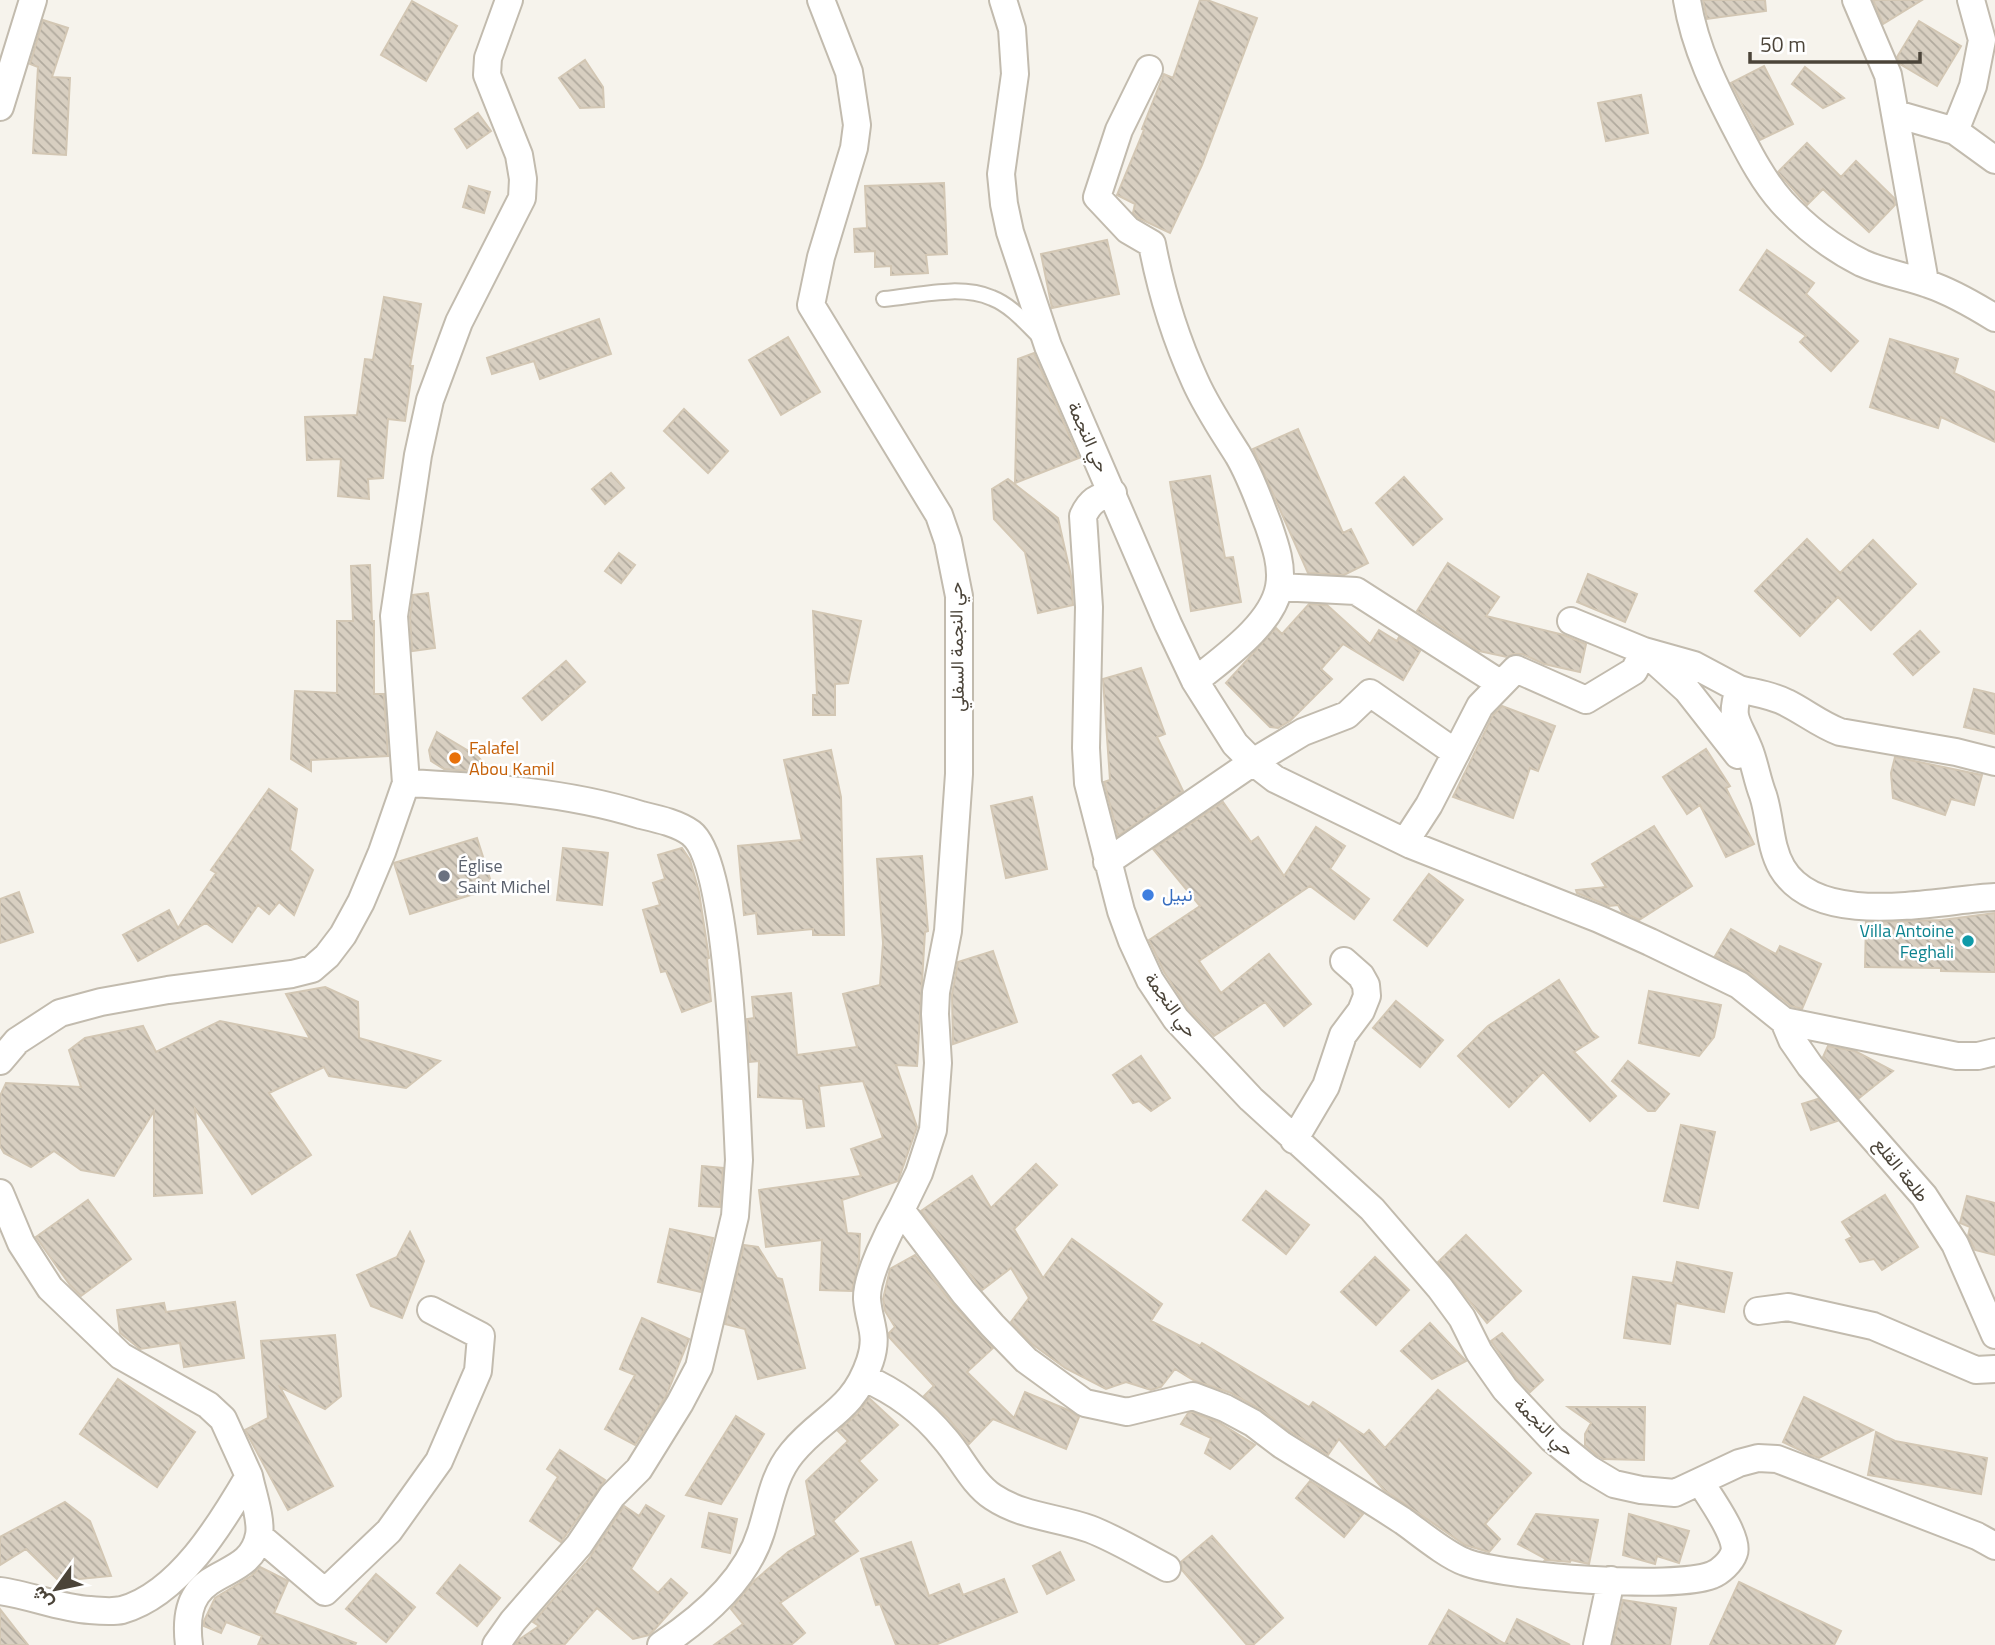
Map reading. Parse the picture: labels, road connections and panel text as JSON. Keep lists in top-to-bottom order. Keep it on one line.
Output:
{"streets":{"street":["حي النجمة","حي النجمة السفلي","طلعة القلع"]},"places":["Falafel Abou Kamil","Église Saint Michel","نبيل","Villa Antoine Feghali"],"scale_bar":"50 m","north":"bottom left"}
